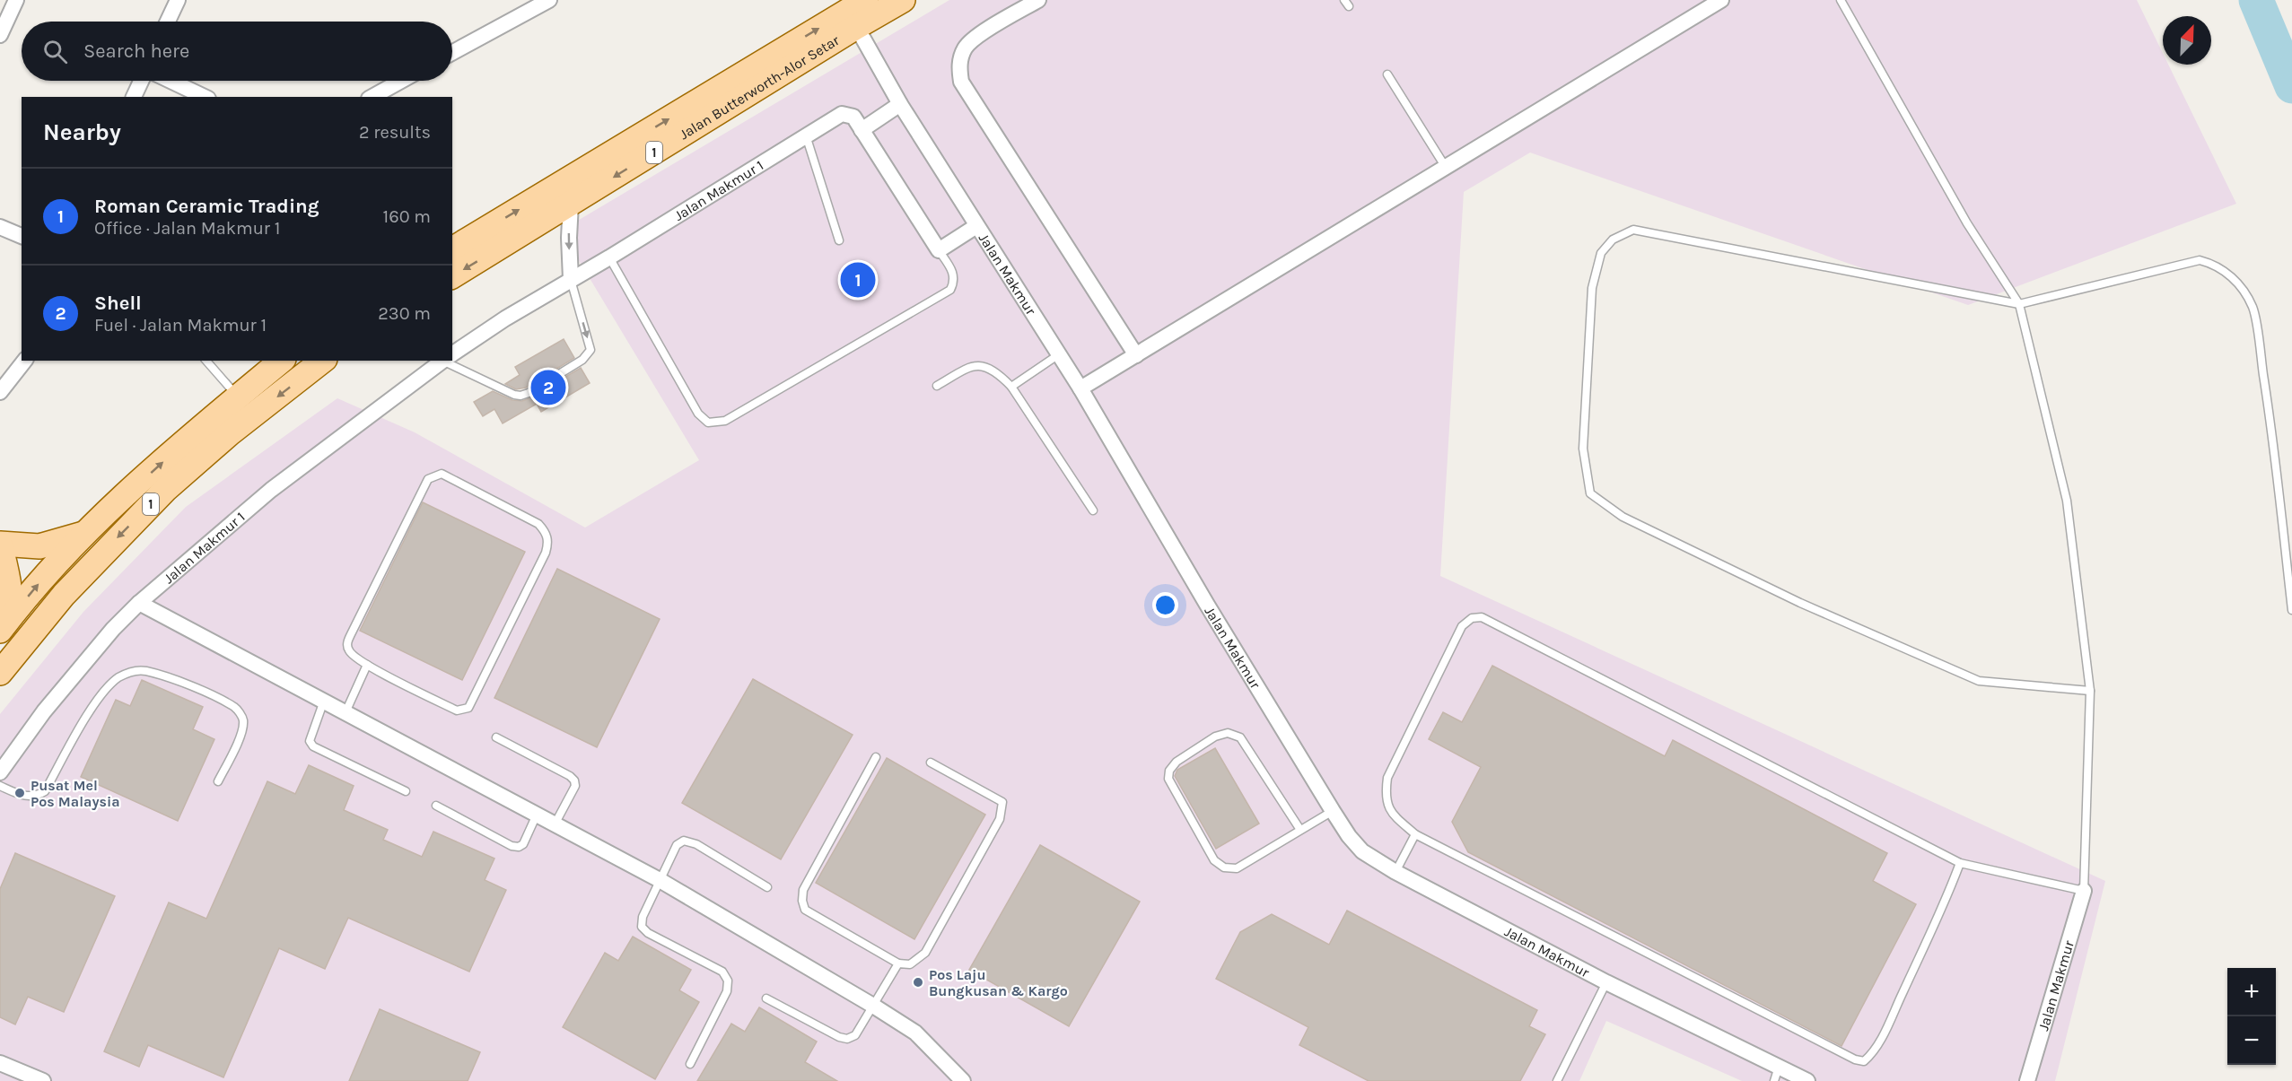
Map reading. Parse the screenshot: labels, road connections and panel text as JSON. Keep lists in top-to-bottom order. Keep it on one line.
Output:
{"streets":{"main road":["Jalan Butterworth-Alor Setar","1"],"street":["Jalan Makmur 1","Jalan Makmur"]},"crossings":[["Jalan Butterworth-Alor Setar","Jalan Makmur"]],"places":["Pusat Mel Pos Malaysia","Pos Laju Bungkusan & Kargo"],"north":"top right","page":{"search":"Search here","heading":["Nearby","2 results"],"list":[{"mark":"1","name":"Roman Ceramic Trading","note":"Office · Jalan Makmur 1","value":"160 m"},{"mark":"2","name":"Shell","note":"Fuel · Jalan Makmur 1","value":"230 m"}],"pins":["1","2"],"map_buttons":["+","−"]}}
